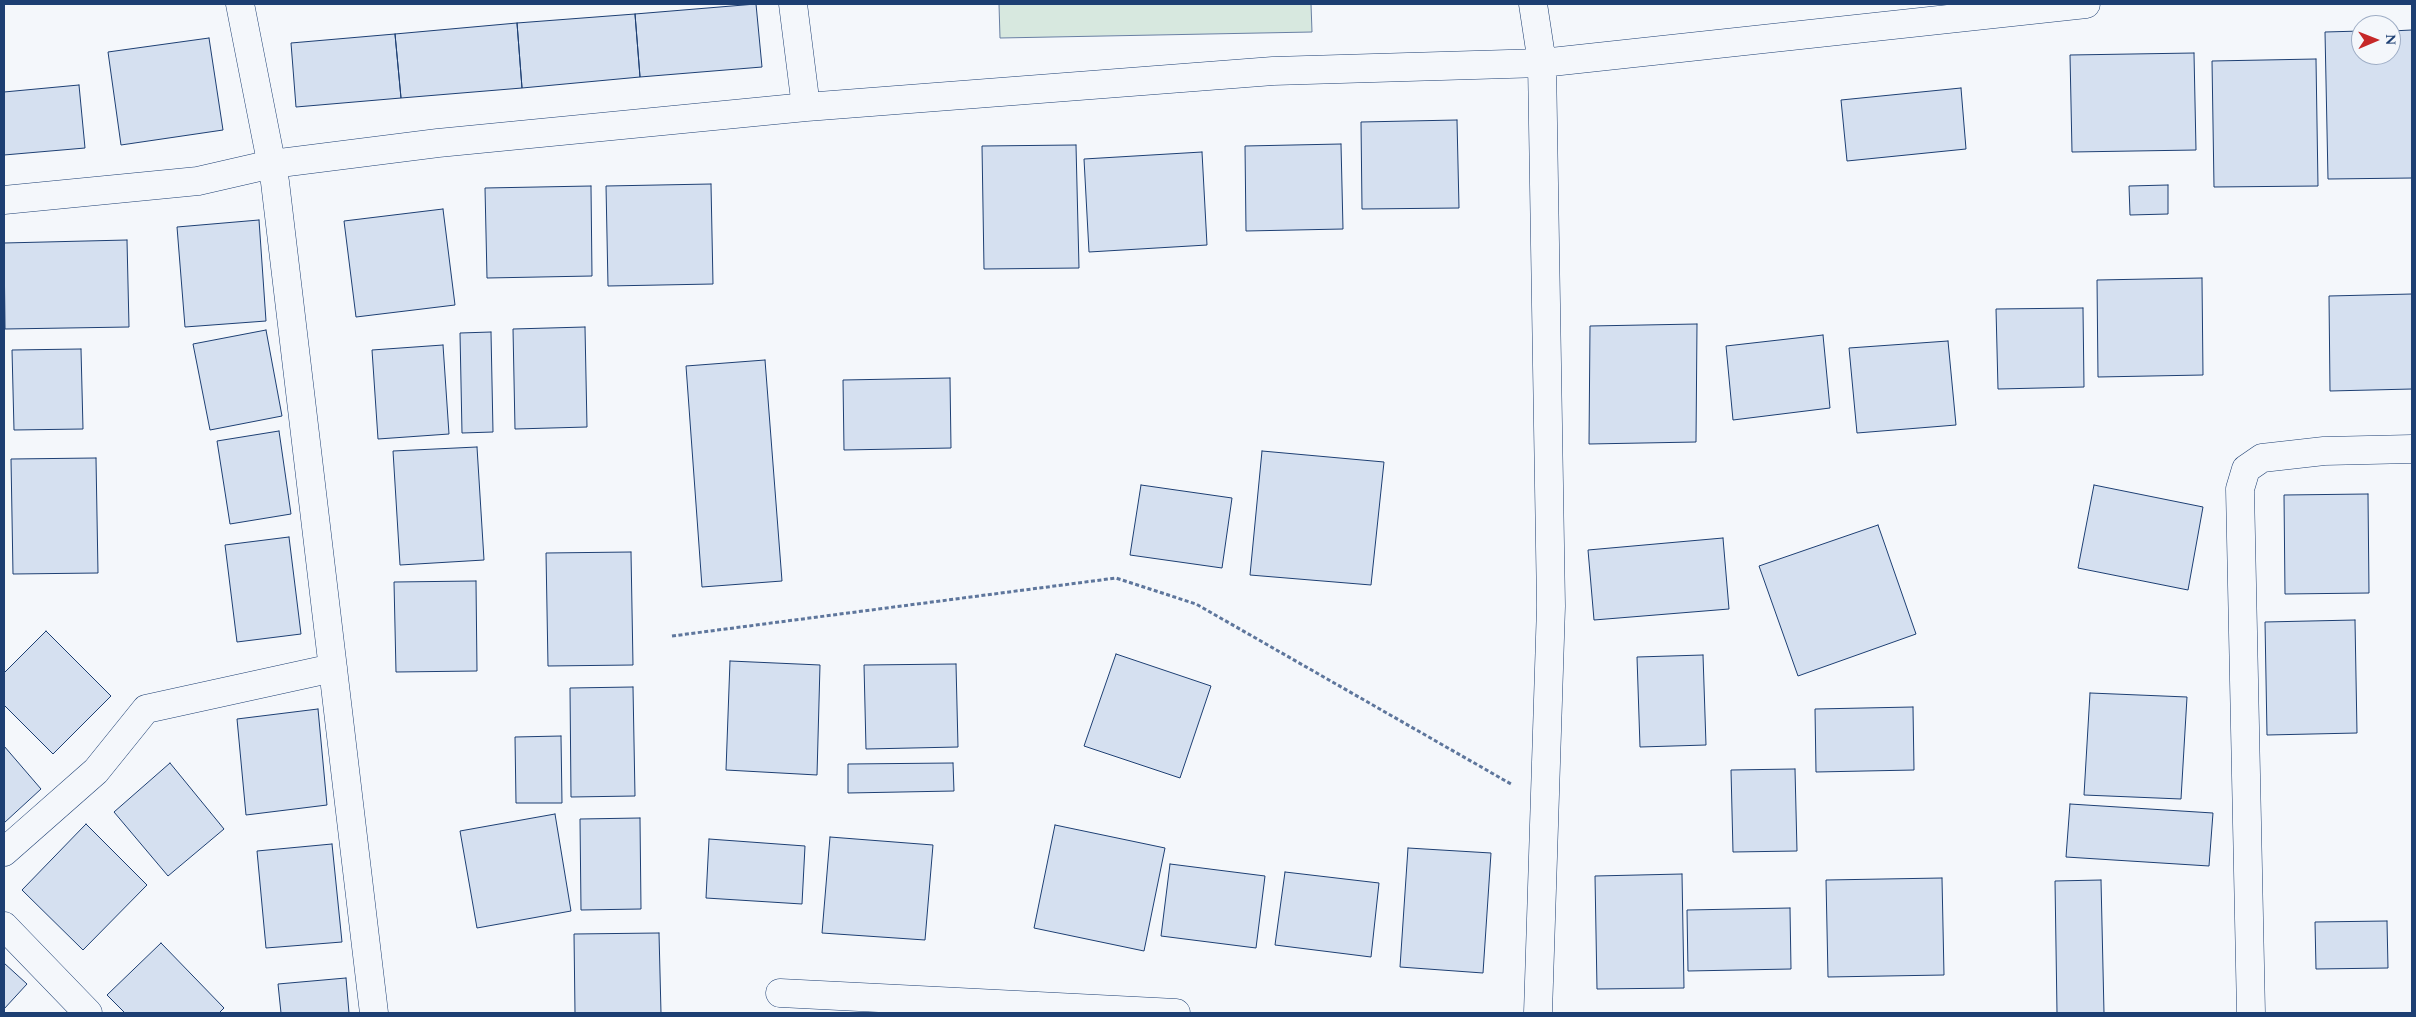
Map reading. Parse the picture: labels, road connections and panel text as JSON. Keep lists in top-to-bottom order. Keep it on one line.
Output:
{"north":"right"}
